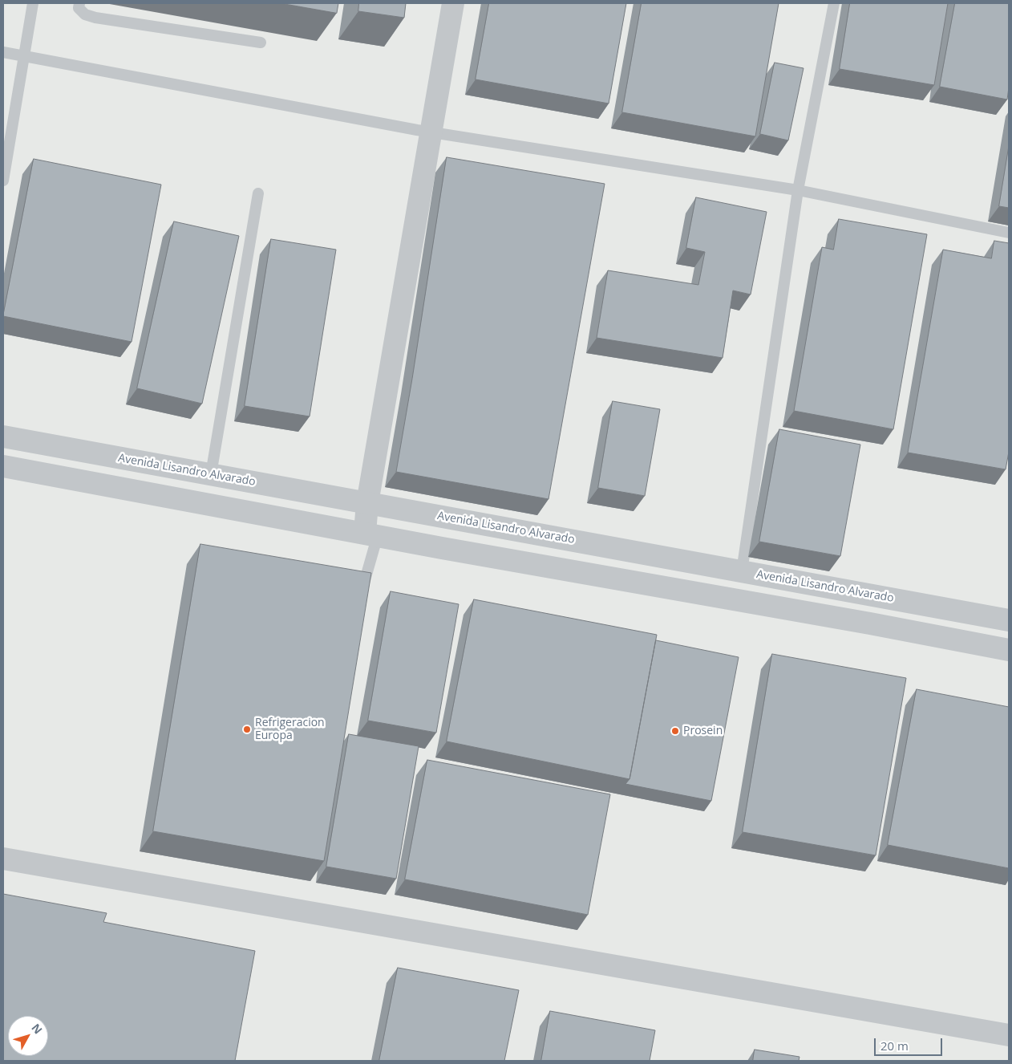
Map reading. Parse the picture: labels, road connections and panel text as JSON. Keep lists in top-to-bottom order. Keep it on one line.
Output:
{"streets":{"street":["Avenida Lisandro Alvarado"]},"places":["Refrigeracion Europa","Prosein"],"scale_bar":"20 m","north":"top right"}
